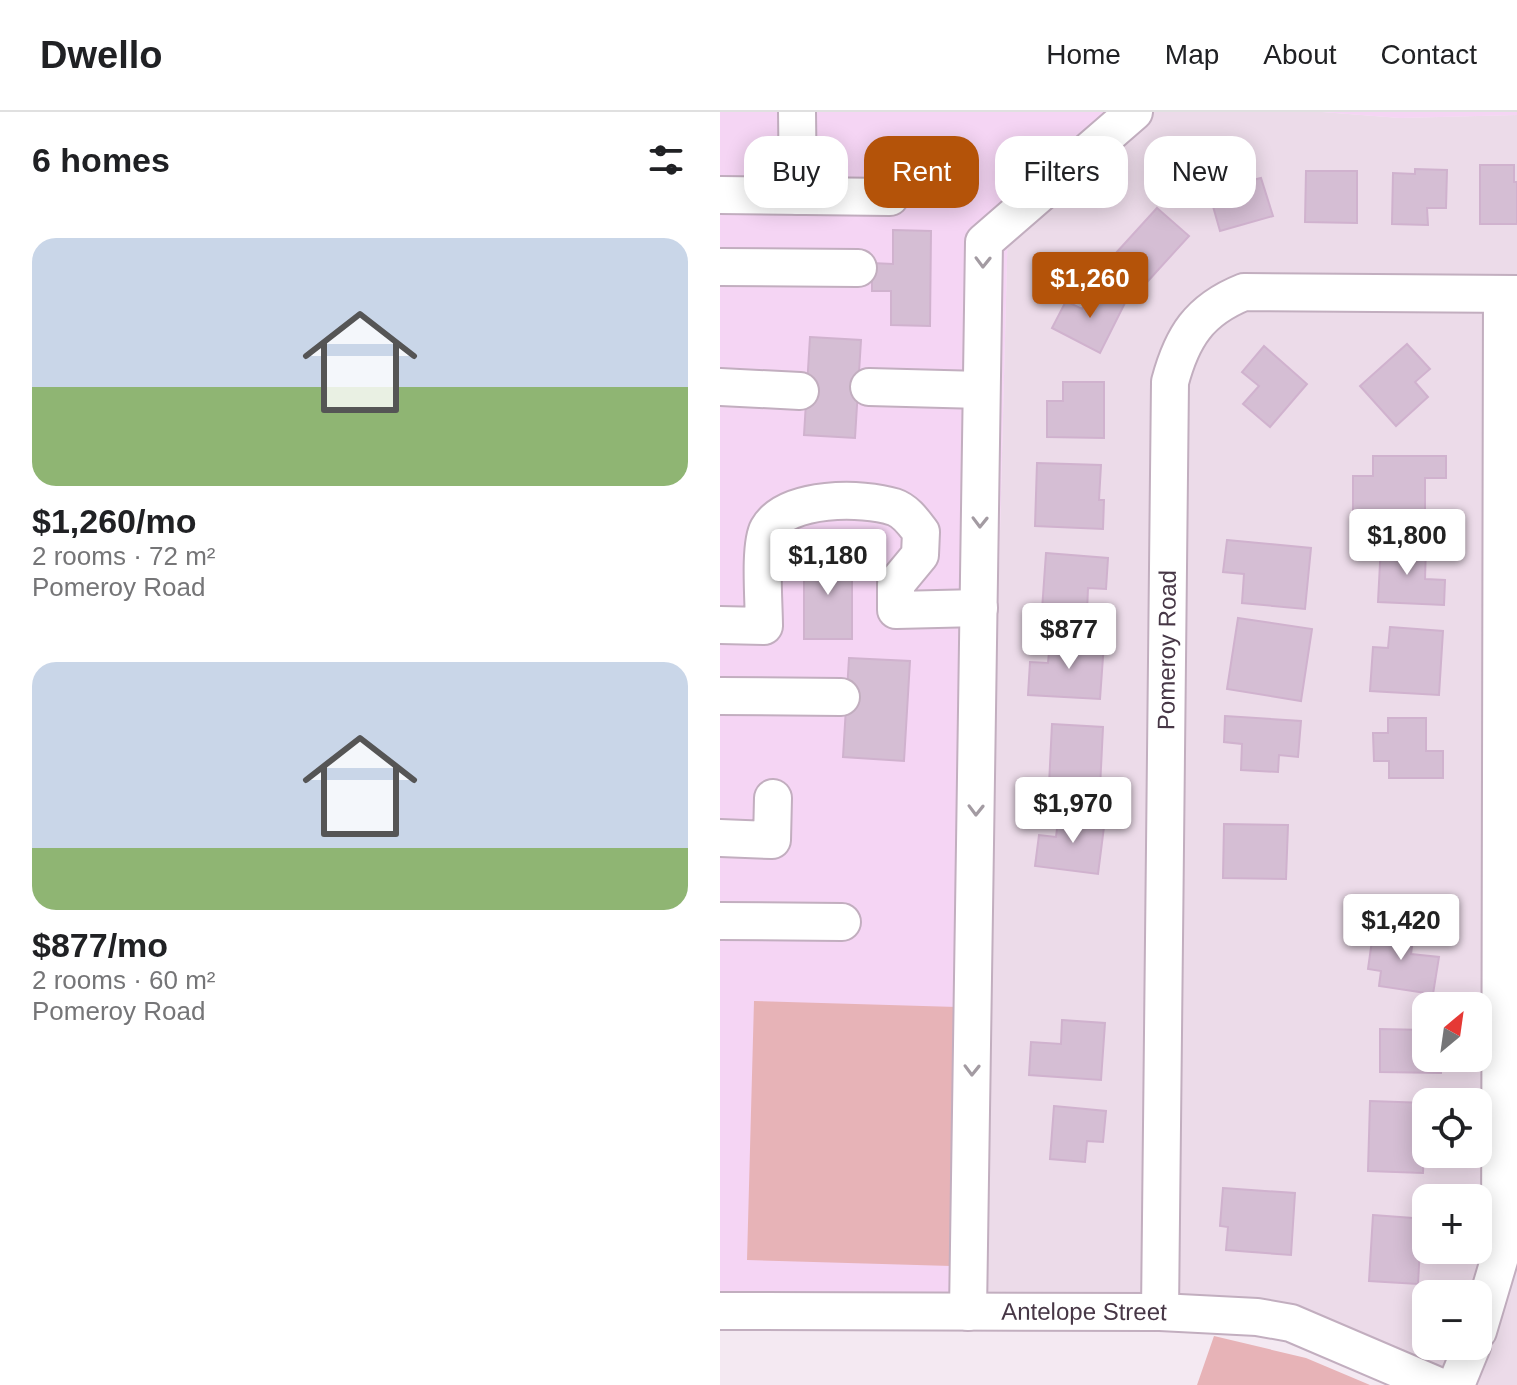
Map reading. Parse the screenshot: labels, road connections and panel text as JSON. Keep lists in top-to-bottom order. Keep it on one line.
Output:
{"streets":{"street":["Pomeroy Road","Antelope Street"]},"crossings":[["Pomeroy Road","Antelope Street"]],"north":"top right","page":{"header":"Dwello","nav":["Home","Map","About","Contact"],"heading":"6 homes","chip":["Buy","Rent","Filters","New"],"list":[{"name":"$1,260/mo","note":"2 rooms · 72 m² · Pomeroy Road"},{"name":"$877/mo","note":"2 rooms · 60 m² · Pomeroy Road"}],"price":["$1,260","$1,800","$1,180","$877","$1,970","$1,420"],"map_buttons":["+","−"]}}
